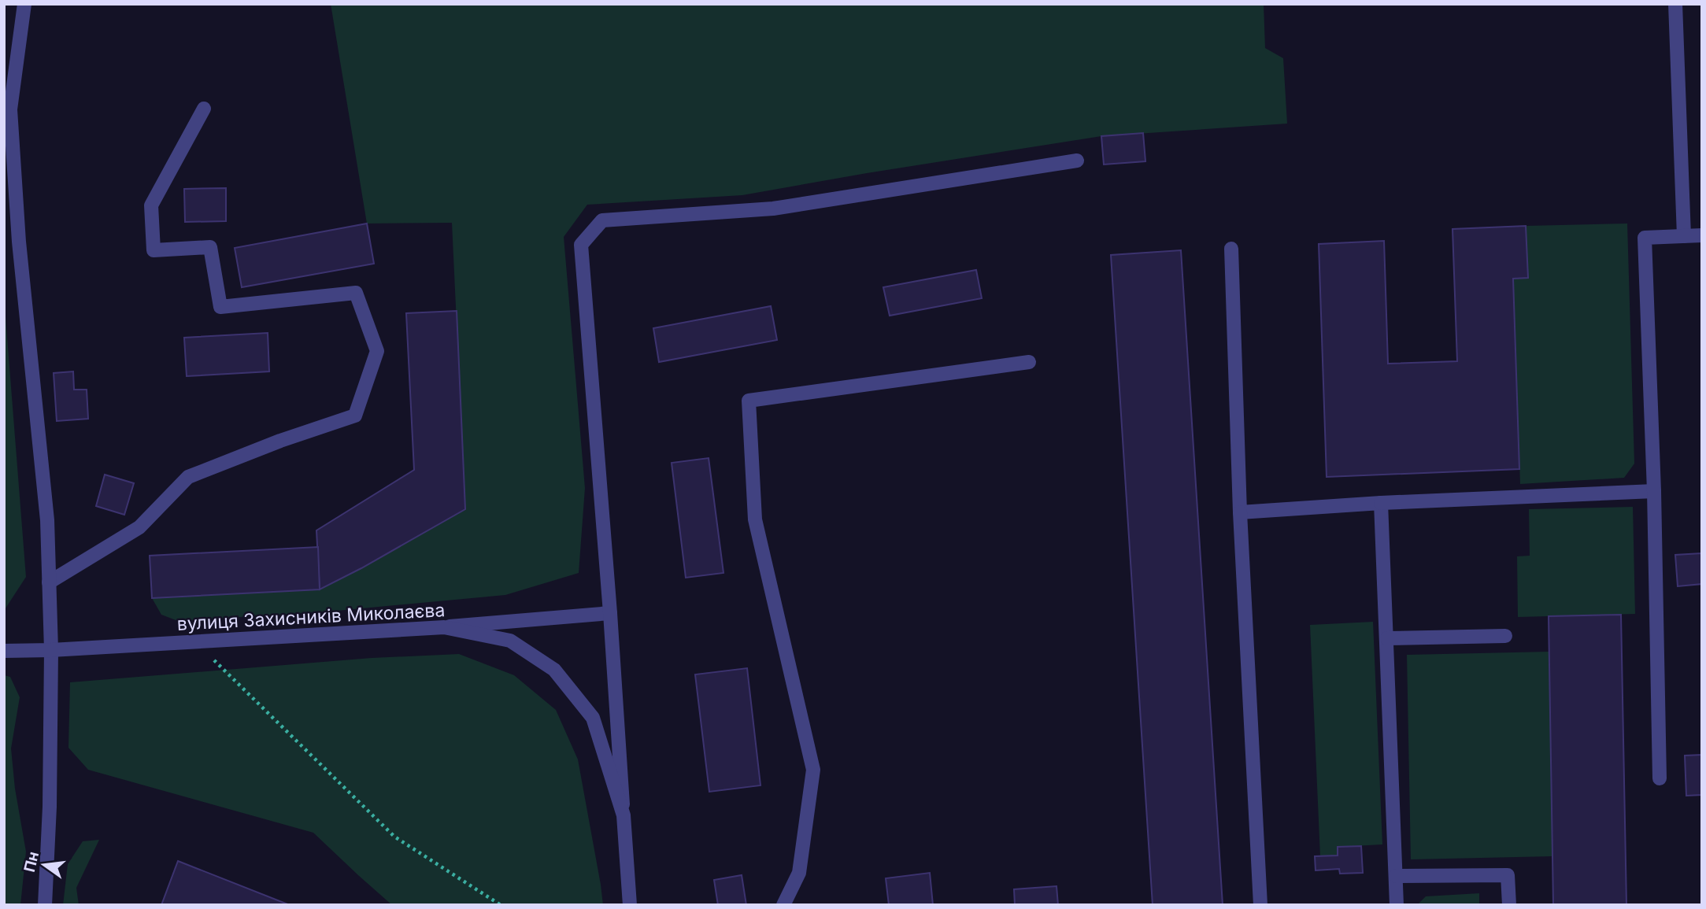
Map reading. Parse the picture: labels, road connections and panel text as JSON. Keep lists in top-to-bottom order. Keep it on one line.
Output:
{"streets":{"street":["вулиця Захисників Миколаєва"]},"north":"left"}
